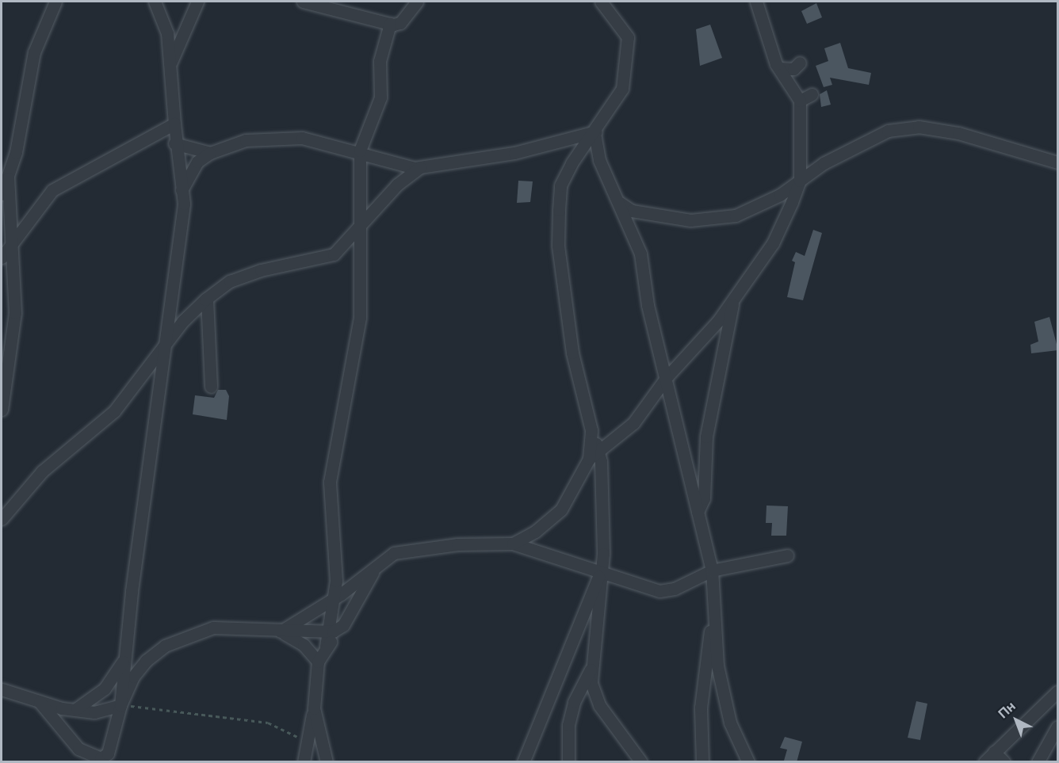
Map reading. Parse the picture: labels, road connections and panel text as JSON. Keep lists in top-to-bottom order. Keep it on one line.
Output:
{"north":"top left"}
